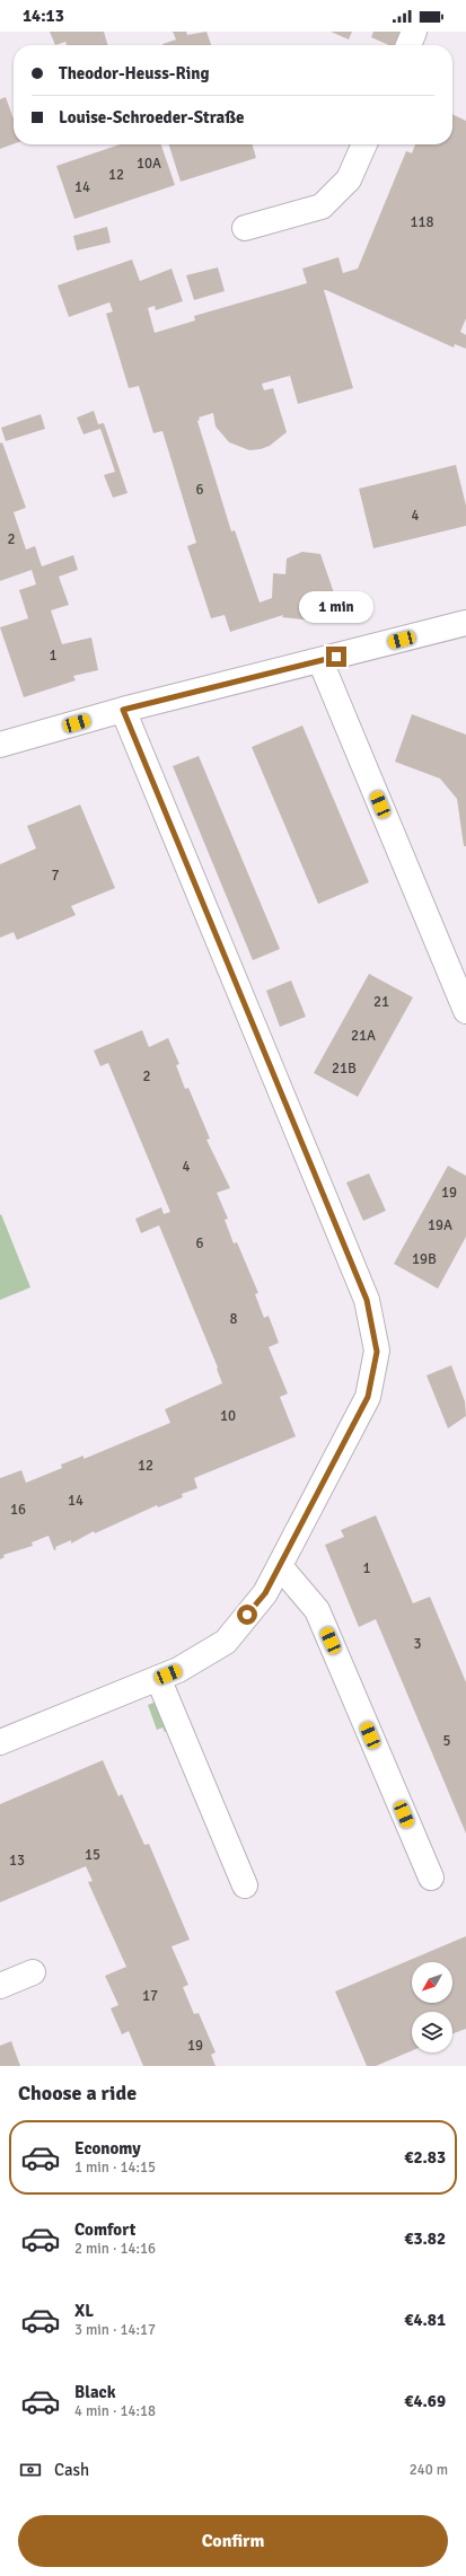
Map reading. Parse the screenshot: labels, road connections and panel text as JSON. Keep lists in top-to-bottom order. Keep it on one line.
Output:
{"house_numbers":["10A","12","14","118","6","4","2","1","7","21","21A","21B","2","4","19","19A","6","19B","8","10","12","14","16","1","3","5","15","13","17","19"],"north":"bottom left","page":{"status":"14:13","banner":["Theodor-Heuss-Ring","Louise-Schroeder-Straße"],"bubble":"1 min","heading":"Choose a ride","list":[{"name":"Economy","note":"1 min · 14:15","value":"€2.83"},{"name":"Comfort","note":"2 min · 14:16","value":"€3.82"},{"name":"XL","note":"3 min · 14:17","value":"€4.81"},{"name":"Black","note":"4 min · 14:18","value":"€4.69"}],"pay":["Cash","240 m"],"buttons":"Confirm"}}
